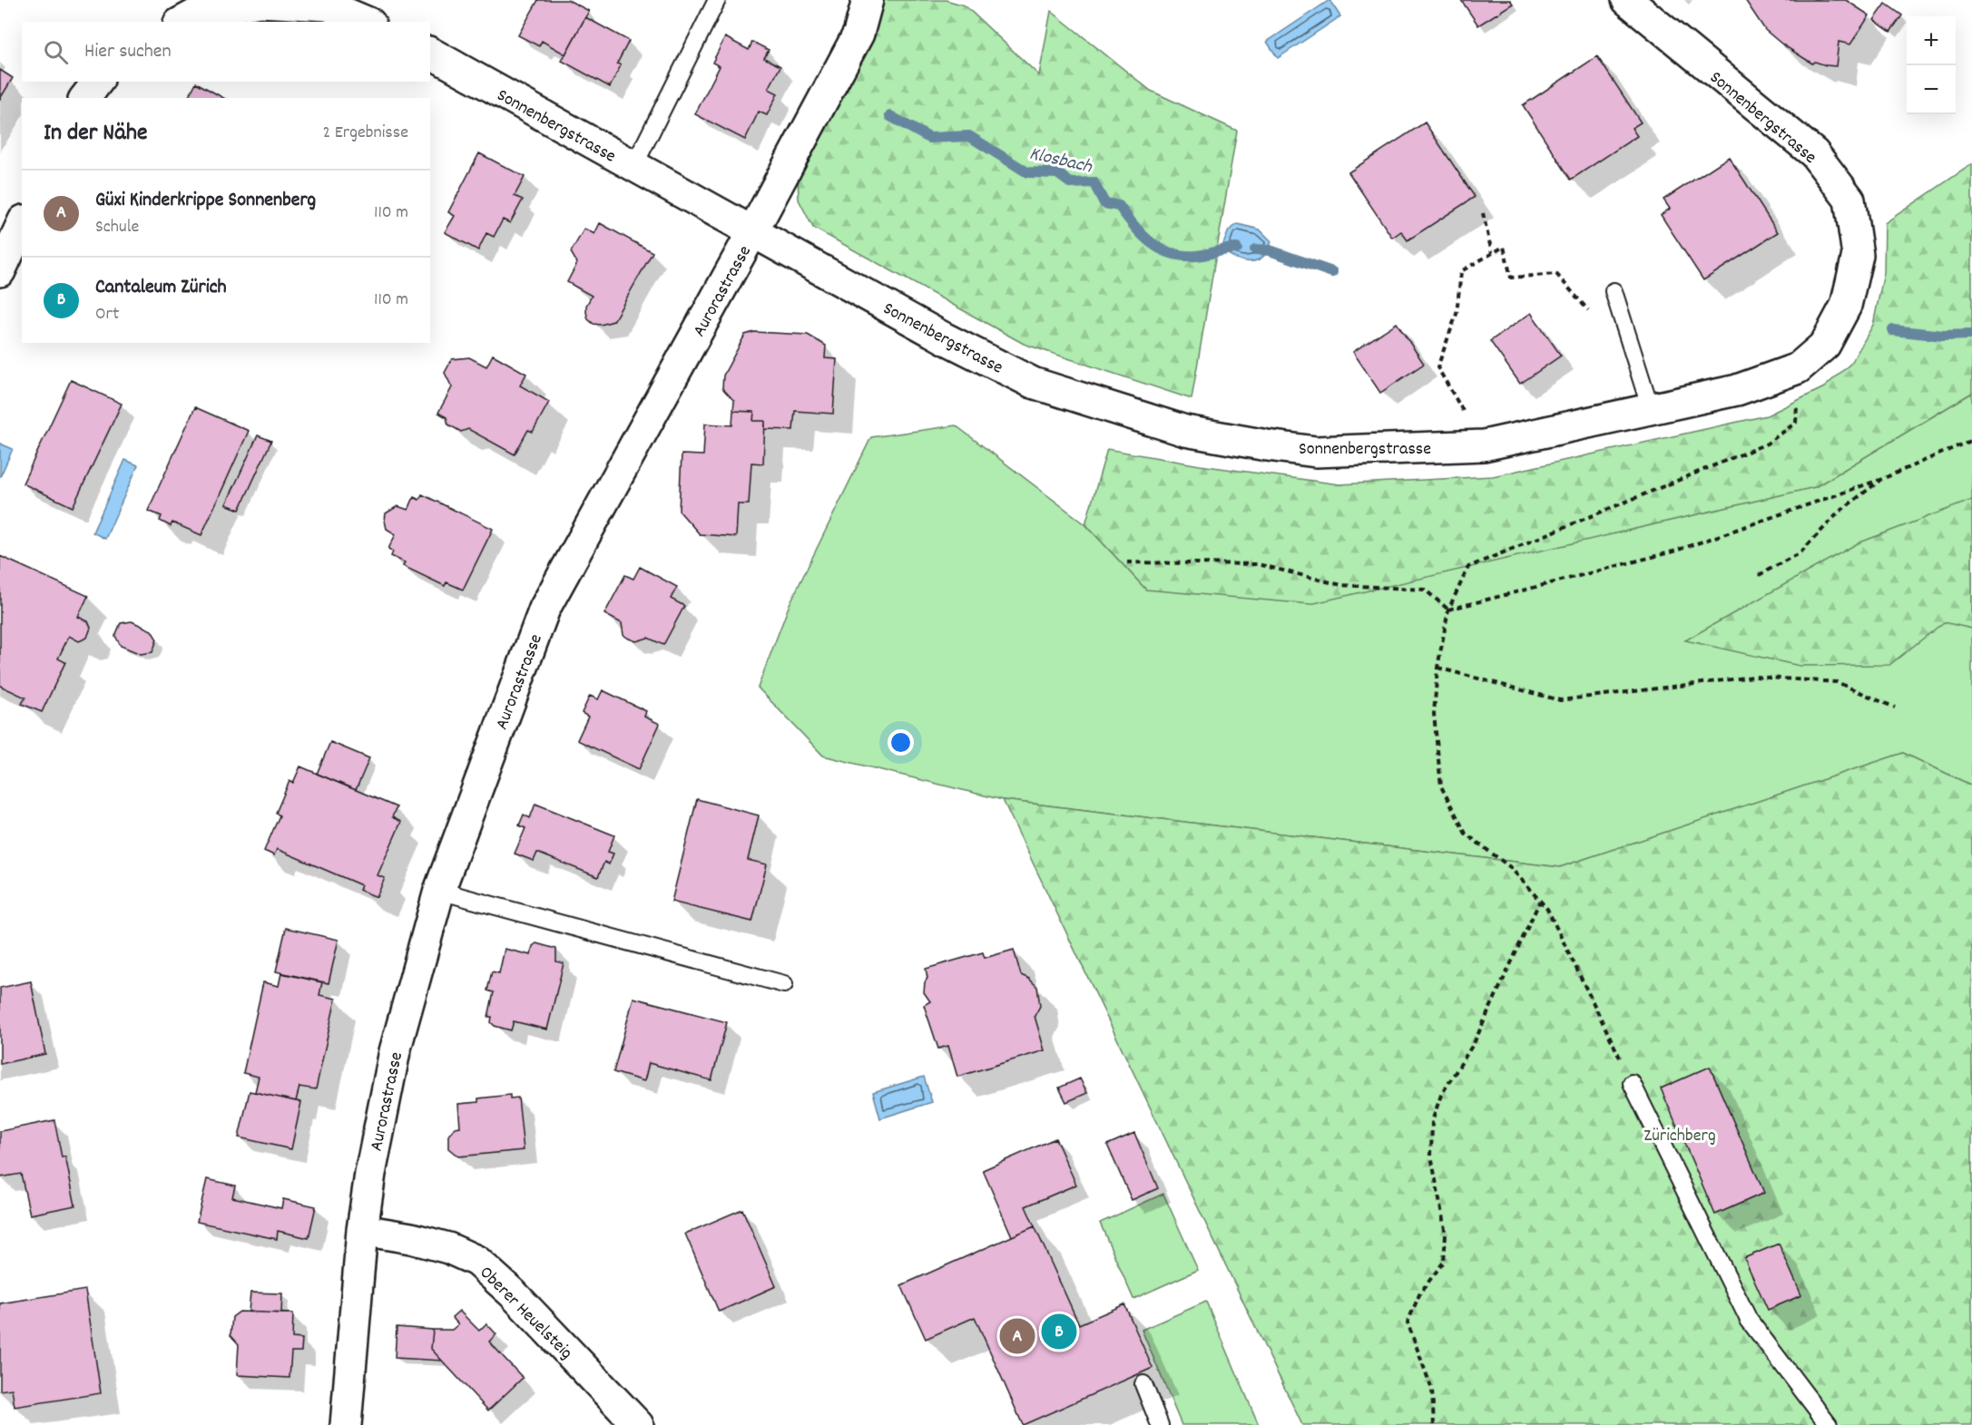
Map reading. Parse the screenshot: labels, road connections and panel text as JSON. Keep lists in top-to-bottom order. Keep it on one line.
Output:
{"streets":{"street":["Sonnenbergstrasse","Aurorastrasse","Oberer Heuelsteig"]},"crossings":[["Sonnenbergstrasse","Aurorastrasse"],["Aurorastrasse","Oberer Heuelsteig"]],"water":["Klosbach"],"parks":["Zürichberg"],"page":{"map_buttons":["+","−"],"search":"Hier suchen","heading":["In der Nähe","2 Ergebnisse"],"list":[{"mark":"A","name":"Güxi Kinderkrippe Sonnenberg","note":"Schule","value":"110 m"},{"mark":"B","name":"Cantaleum Zürich","note":"Ort","value":"110 m"}],"pins":["B","A"]}}
